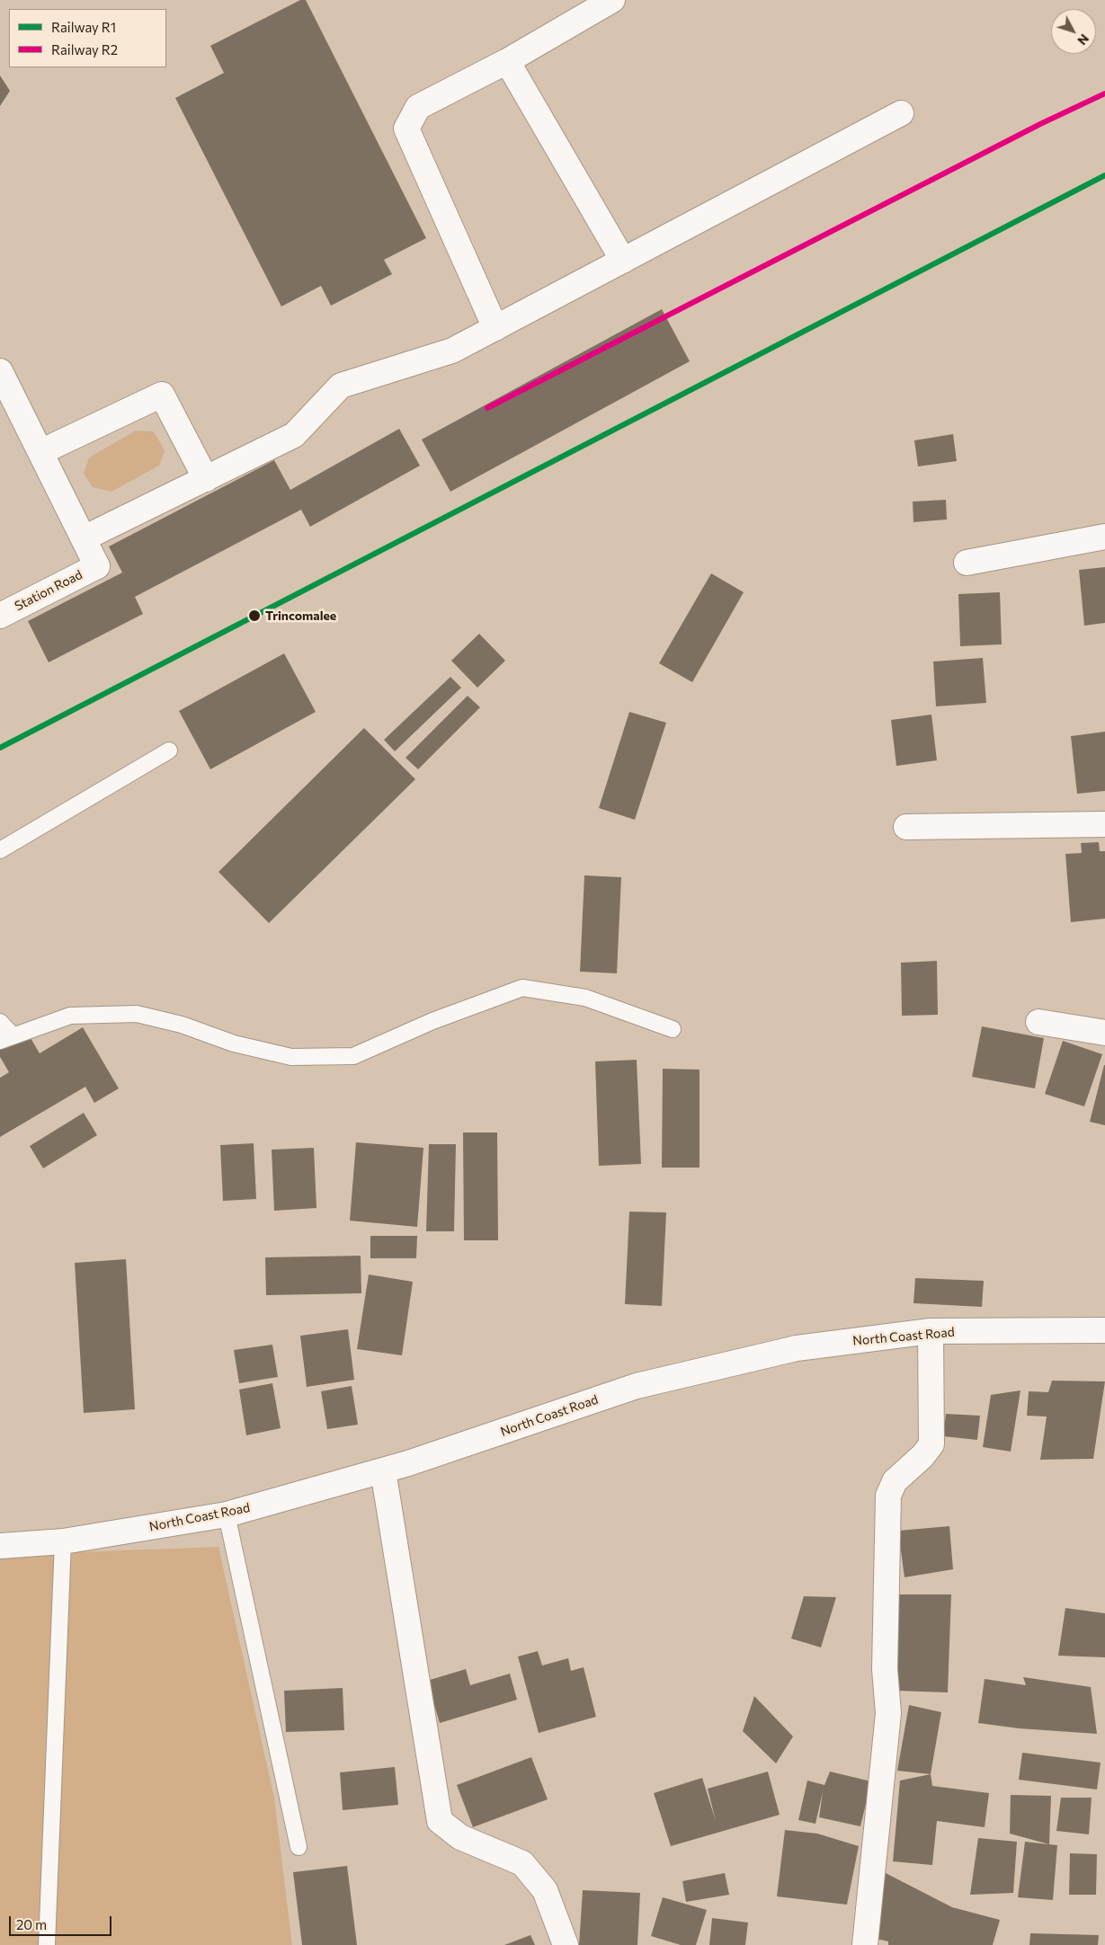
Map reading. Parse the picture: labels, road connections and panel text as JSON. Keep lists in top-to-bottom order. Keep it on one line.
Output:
{"streets":{"street":["Station Road","North Coast Road"]},"places":["Trincomalee"],"lines":["rail line R2","rail line R1"],"legend":["Railway R1","Railway R2"],"scale_bar":"20 m","north":"bottom right"}
